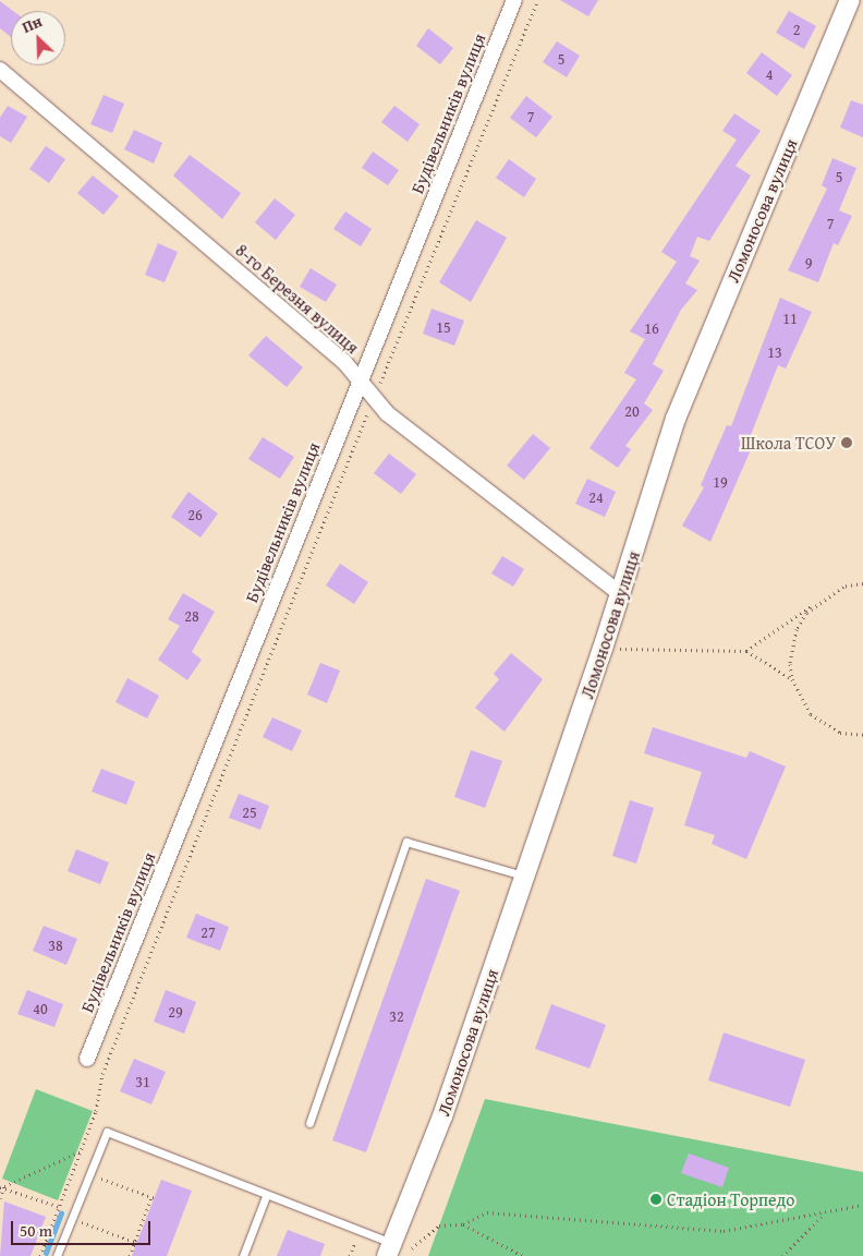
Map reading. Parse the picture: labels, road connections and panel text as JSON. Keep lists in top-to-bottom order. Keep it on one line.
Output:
{"streets":{"street":["Будівельників вулиця","Ломоносова вулиця","8-го Березня вулиця"]},"crossings":[["Будівельників вулиця","8-го Березня вулиця"],["Ломоносова вулиця","8-го Березня вулиця"]],"places":["Школа ТСОУ","Стадіон Торпедо"],"house_numbers":["2","5","4","7","5","7","9","11","15","16","13","20","19","24","26","28","25","27","38","40","29","32","31"],"scale_bar":"50 m","north":"top left"}
